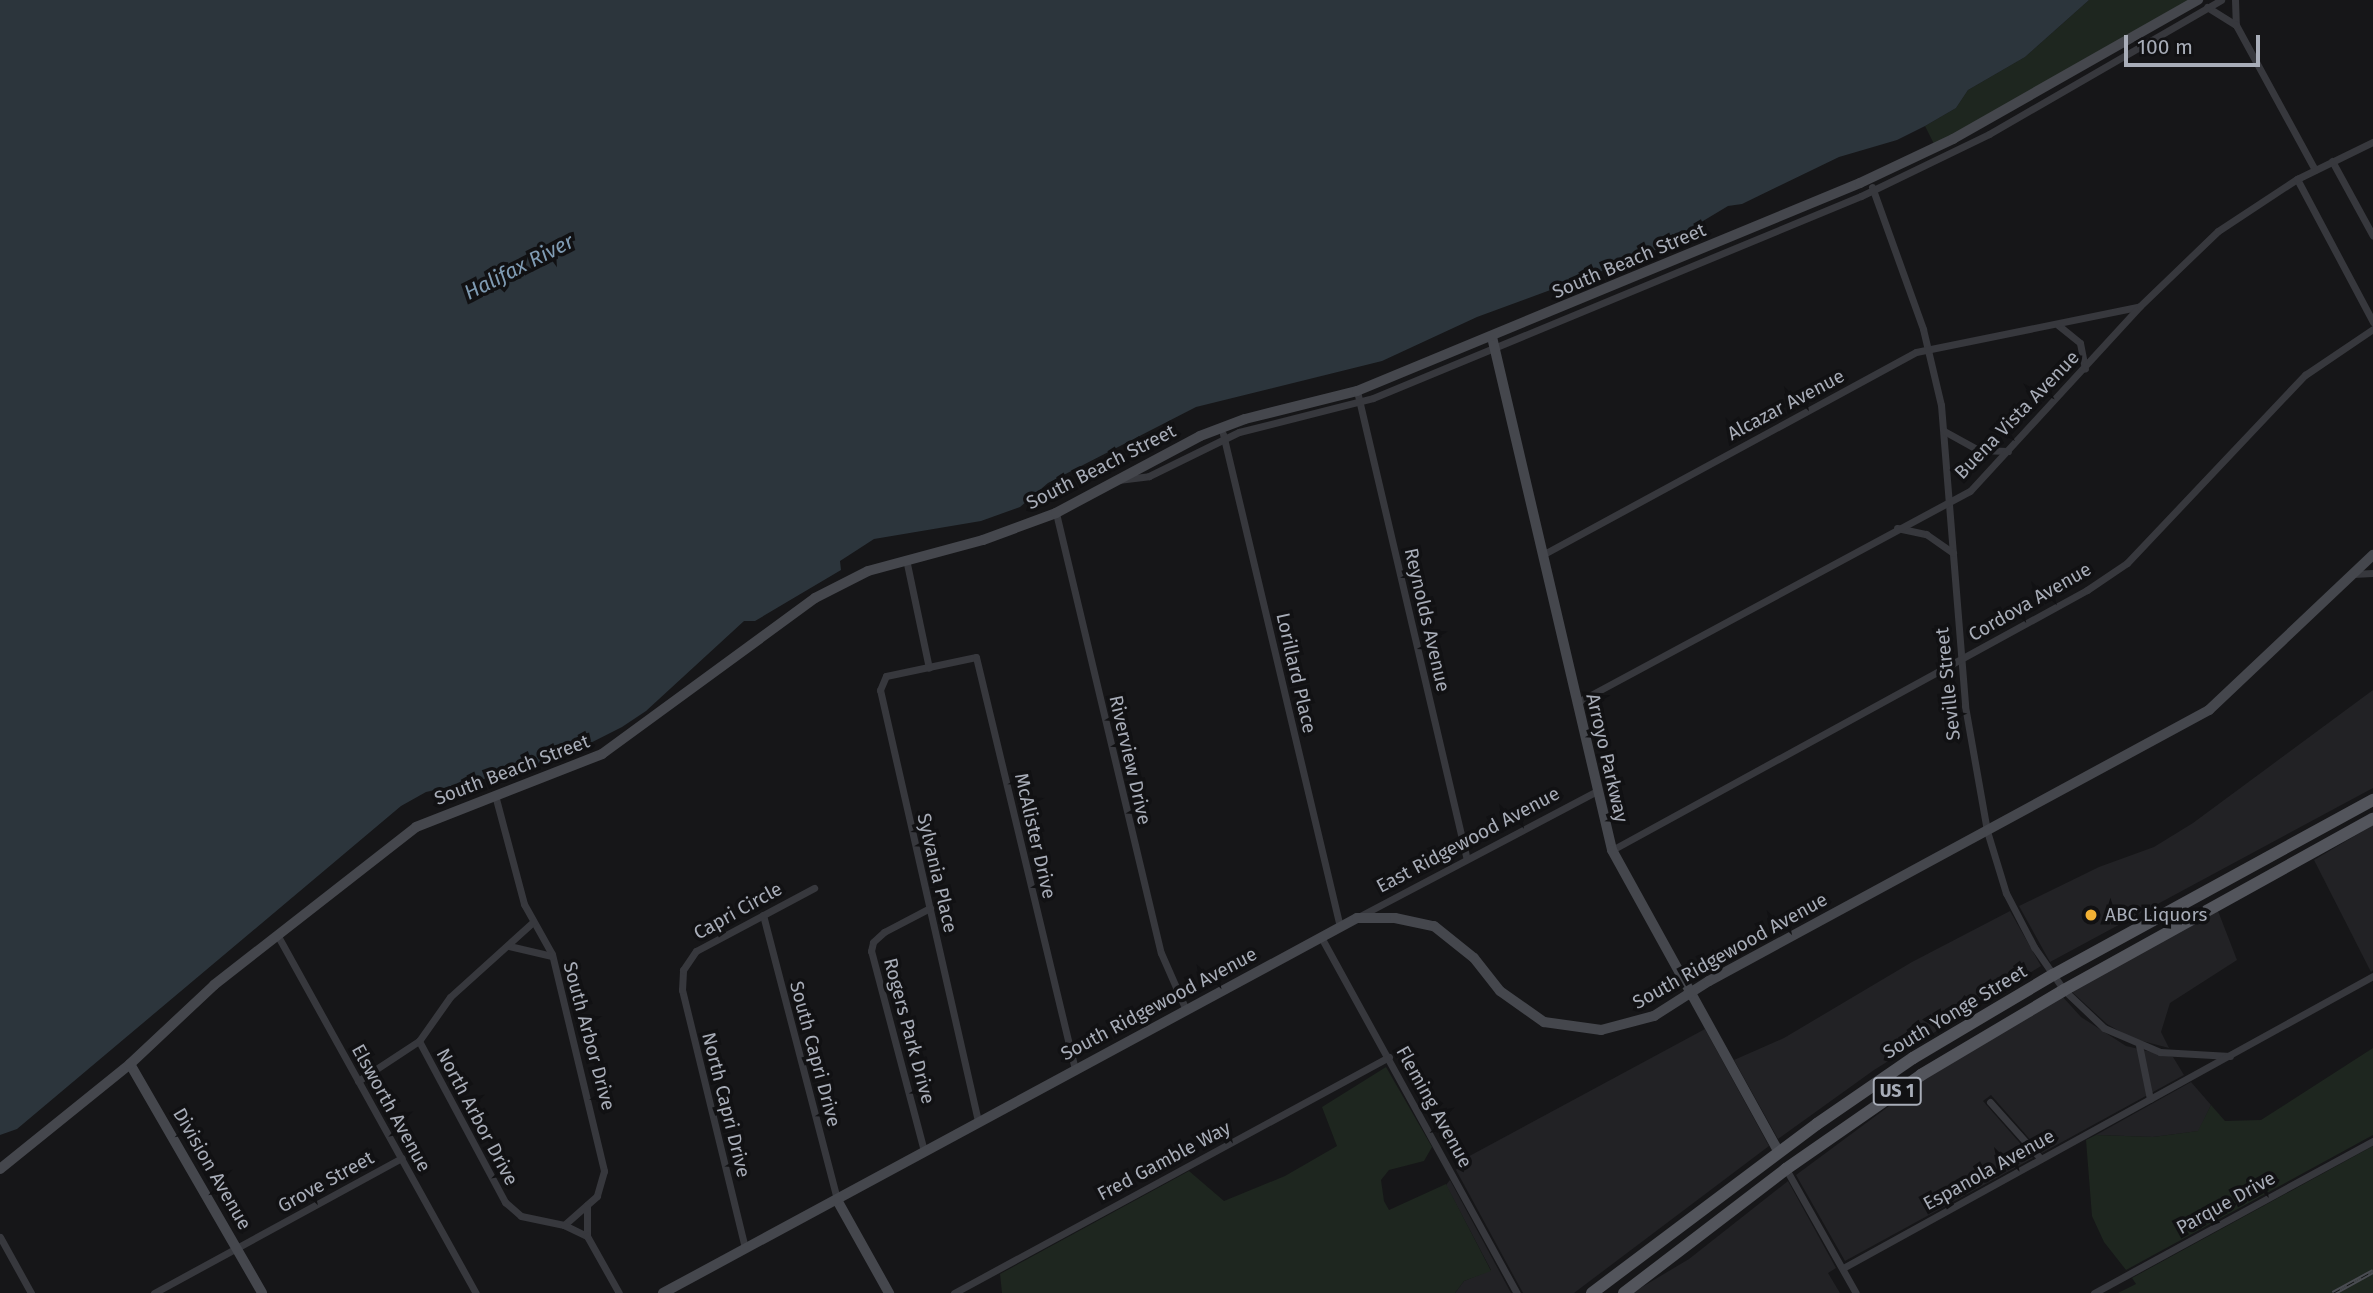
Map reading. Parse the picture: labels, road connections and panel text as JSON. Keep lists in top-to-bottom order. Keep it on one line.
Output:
{"streets":{"main road":["South Yonge Street","US 1"],"street":["South Beach Street","Alcazar Avenue","Buena Vista Avenue","Cordova Avenue","Reynolds Avenue","Lorillard Place","Seville Street","Arroyo Parkway","Riverview Drive","McAlister Drive","East Ridgewood Avenue","Sylvania Place","Capri Circle","South Ridgewood Avenue","Rogers Park Drive","South Arbor Drive","South Capri Drive","North Capri Drive","Fleming Avenue","Elsworth Avenue","North Arbor Drive","Fred Gamble Way","Division Avenue","Espanola Avenue","Grove Street","Parque Drive"]},"crossings":[["South Beach Street","Reynolds Avenue"],["South Beach Street","Lorillard Place"],["South Beach Street","Seville Street"],["South Beach Street","Arroyo Parkway"],["South Beach Street","Riverview Drive"],["South Beach Street","South Arbor Drive"],["South Beach Street","Elsworth Avenue"],["South Beach Street","Division Avenue"],["Alcazar Avenue","Buena Vista Avenue"],["Alcazar Avenue","Seville Street"],["Alcazar Avenue","Arroyo Parkway"],["Buena Vista Avenue","Seville Street"],["Buena Vista Avenue","Arroyo Parkway"],["Cordova Avenue","Seville Street"],["Cordova Avenue","Arroyo Parkway"],["Reynolds Avenue","East Ridgewood Avenue"],["Lorillard Place","South Ridgewood Avenue"],["Seville Street","South Ridgewood Avenue"],["Seville Street","South Yonge Street"],["Seville Street","Espanola Avenue"],["Arroyo Parkway","East Ridgewood Avenue"],["Arroyo Parkway","South Ridgewood Avenue"],["Arroyo Parkway","South Yonge Street"],["Riverview Drive","South Ridgewood Avenue"],["McAlister Drive","Sylvania Place"],["McAlister Drive","South Ridgewood Avenue"],["East Ridgewood Avenue","South Ridgewood Avenue"],["Sylvania Place","South Ridgewood Avenue"],["Sylvania Place","Rogers Park Drive"],["Capri Circle","South Capri Drive"],["Capri Circle","North Capri Drive"],["South Ridgewood Avenue","Rogers Park Drive"],["South Ridgewood Avenue","South Capri Drive"],["South Ridgewood Avenue","North Capri Drive"],["South Ridgewood Avenue","Fleming Avenue"],["South Yonge Street","US 1"],["South Arbor Drive","North Arbor Drive"],["Fleming Avenue","Fred Gamble Way"],["Elsworth Avenue","Grove Street"],["Division Avenue","Grove Street"]],"water":["Halifax River"],"places":["ABC Liquors"],"scale_bar":"100 m"}
